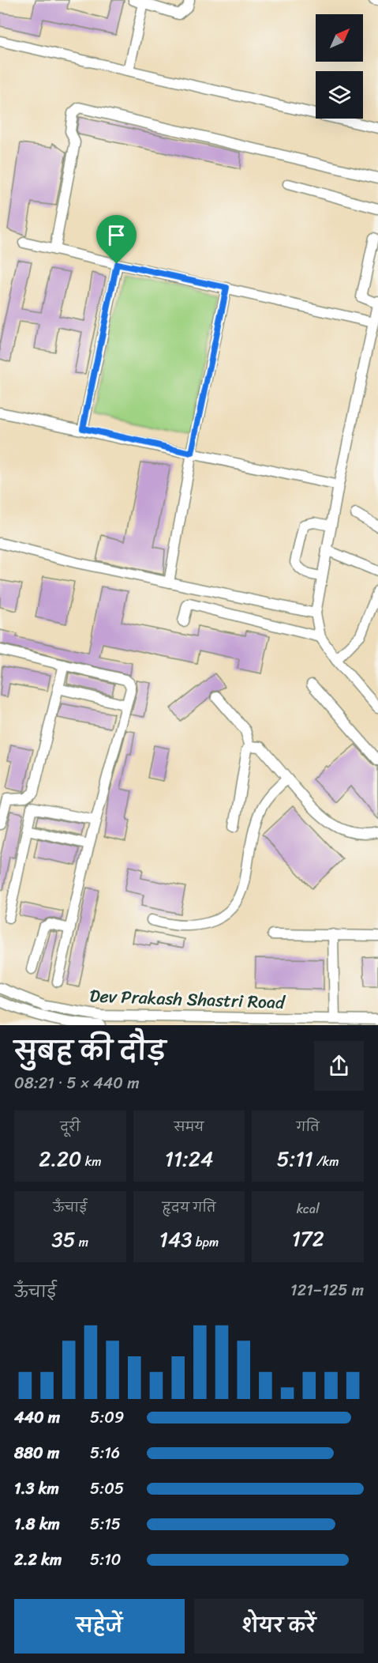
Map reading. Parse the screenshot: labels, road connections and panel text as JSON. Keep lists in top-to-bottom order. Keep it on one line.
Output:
{"streets":{"street":["Dev Prakash Shastri Road"]},"north":"top right","page":{"heading":["सुबह की दौड़","08:21 · 5 × 440 m"],"stats":[["दूरी","2.20 km"],["समय","11:24"],["गति","5:11 /km"],["ऊँचाई","35 m"],["हृदय गति","143 bpm"],["kcal","172"]],"chart":["ऊँचाई","121–125 m"],"list":[{"name":"440 m","note":"5:09"},{"name":"880 m","note":"5:16"},{"name":"1.3 km","note":"5:05"},{"name":"1.8 km","note":"5:15"},{"name":"2.2 km","note":"5:10"}],"buttons":["सहेजें","शेयर करें"]}}
